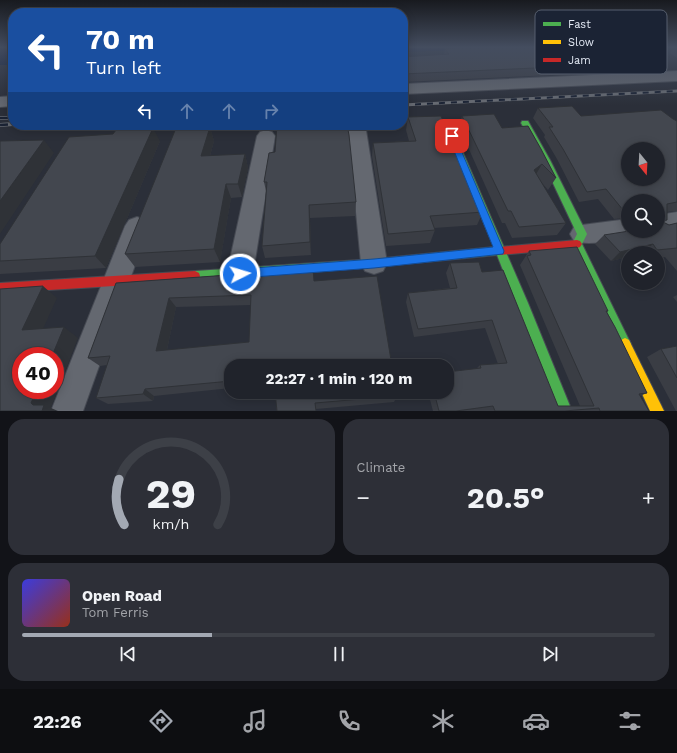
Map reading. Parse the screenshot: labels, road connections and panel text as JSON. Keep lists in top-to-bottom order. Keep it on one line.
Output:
{"legend":["Fast","Slow","Jam"],"north":"bottom","page":{"turn":["70 m","Turn left"],"limit":"40","trip":"22:27 · 1 min · 120 m","tile":"Climate","heat":["−","20.5°","+"],"song":["Open Road","Tom Ferris"],"tabs":"22:26","gauge":["29","km/h"]}}
